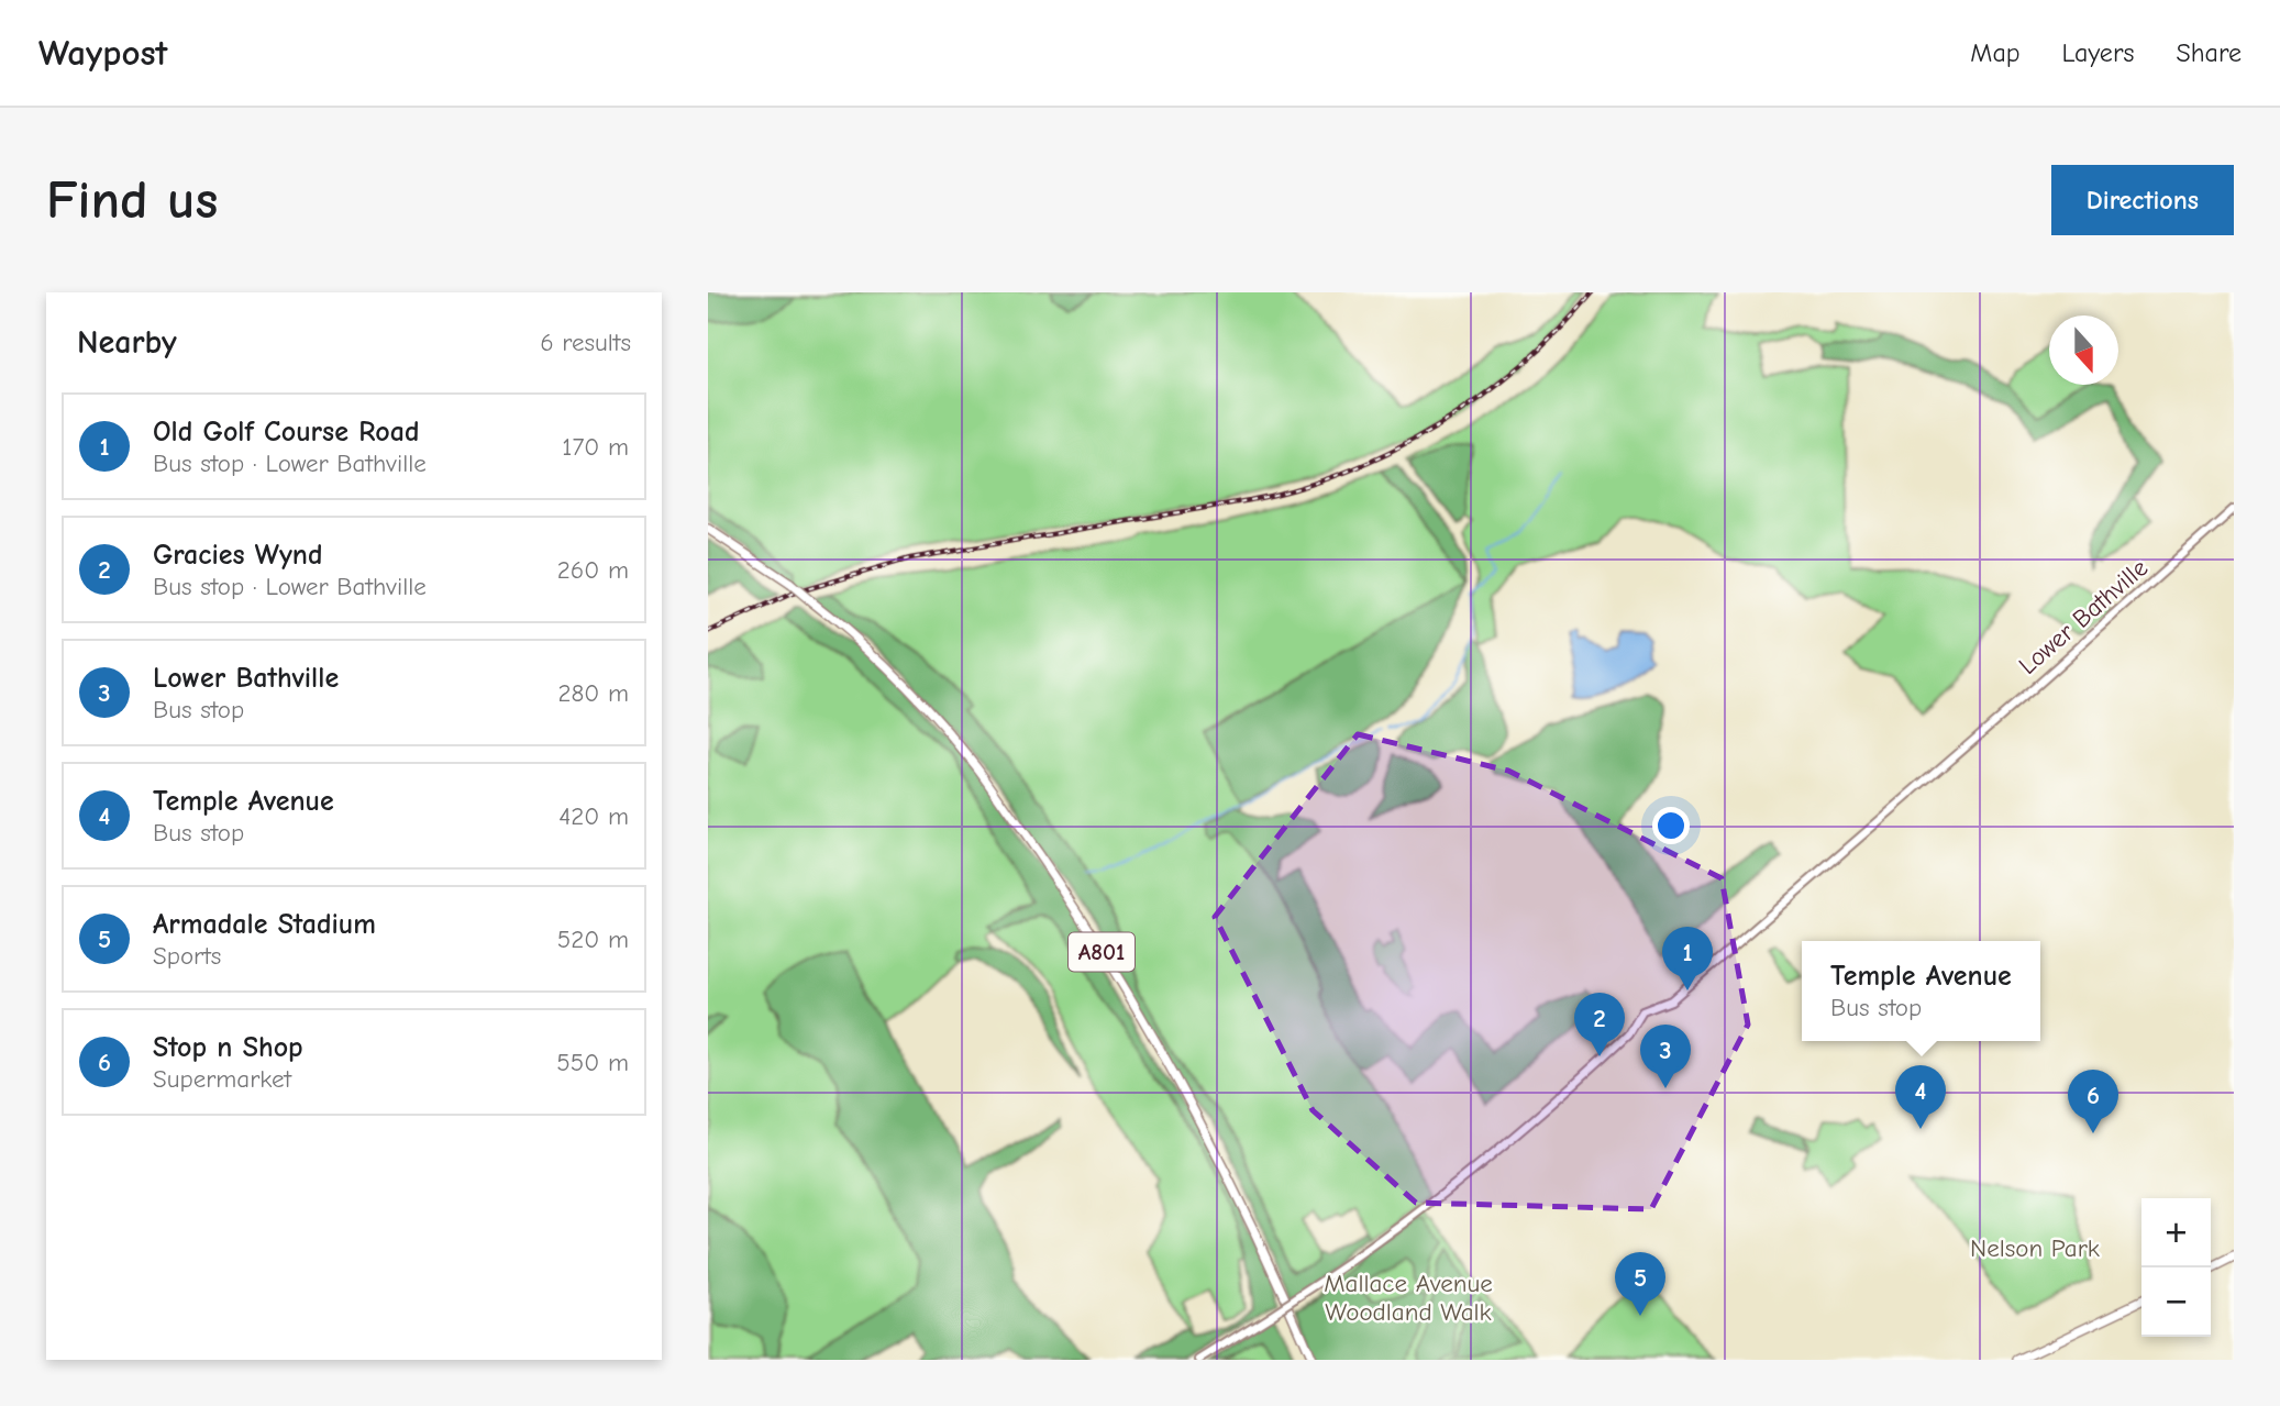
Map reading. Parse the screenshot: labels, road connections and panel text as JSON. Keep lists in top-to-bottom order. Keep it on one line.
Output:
{"streets":{"main road":["Lower Bathville","A801"]},"parks":["Nelson Park","Mallace Avenue Woodland Walk"],"north":"bottom","page":{"header":"Waypost","nav":["Map","Layers","Share"],"buttons":"Directions","title":"Find us","heading":["Nearby","6 results"],"list":[{"mark":"1","name":"Old Golf Course Road","note":"Bus stop · Lower Bathville","value":"170 m"},{"mark":"2","name":"Gracies Wynd","note":"Bus stop · Lower Bathville","value":"260 m"},{"mark":"3","name":"Lower Bathville","note":"Bus stop","value":"280 m"},{"mark":"4","name":"Temple Avenue","note":"Bus stop","value":"420 m"},{"mark":"5","name":"Armadale Stadium","note":"Sports","value":"520 m"},{"mark":"6","name":"Stop n Shop","note":"Supermarket","value":"550 m"}],"pins":["1","2","3","4","6","5"],"popup":["Temple Avenue","Bus stop"],"map_buttons":["+","−"]}}
